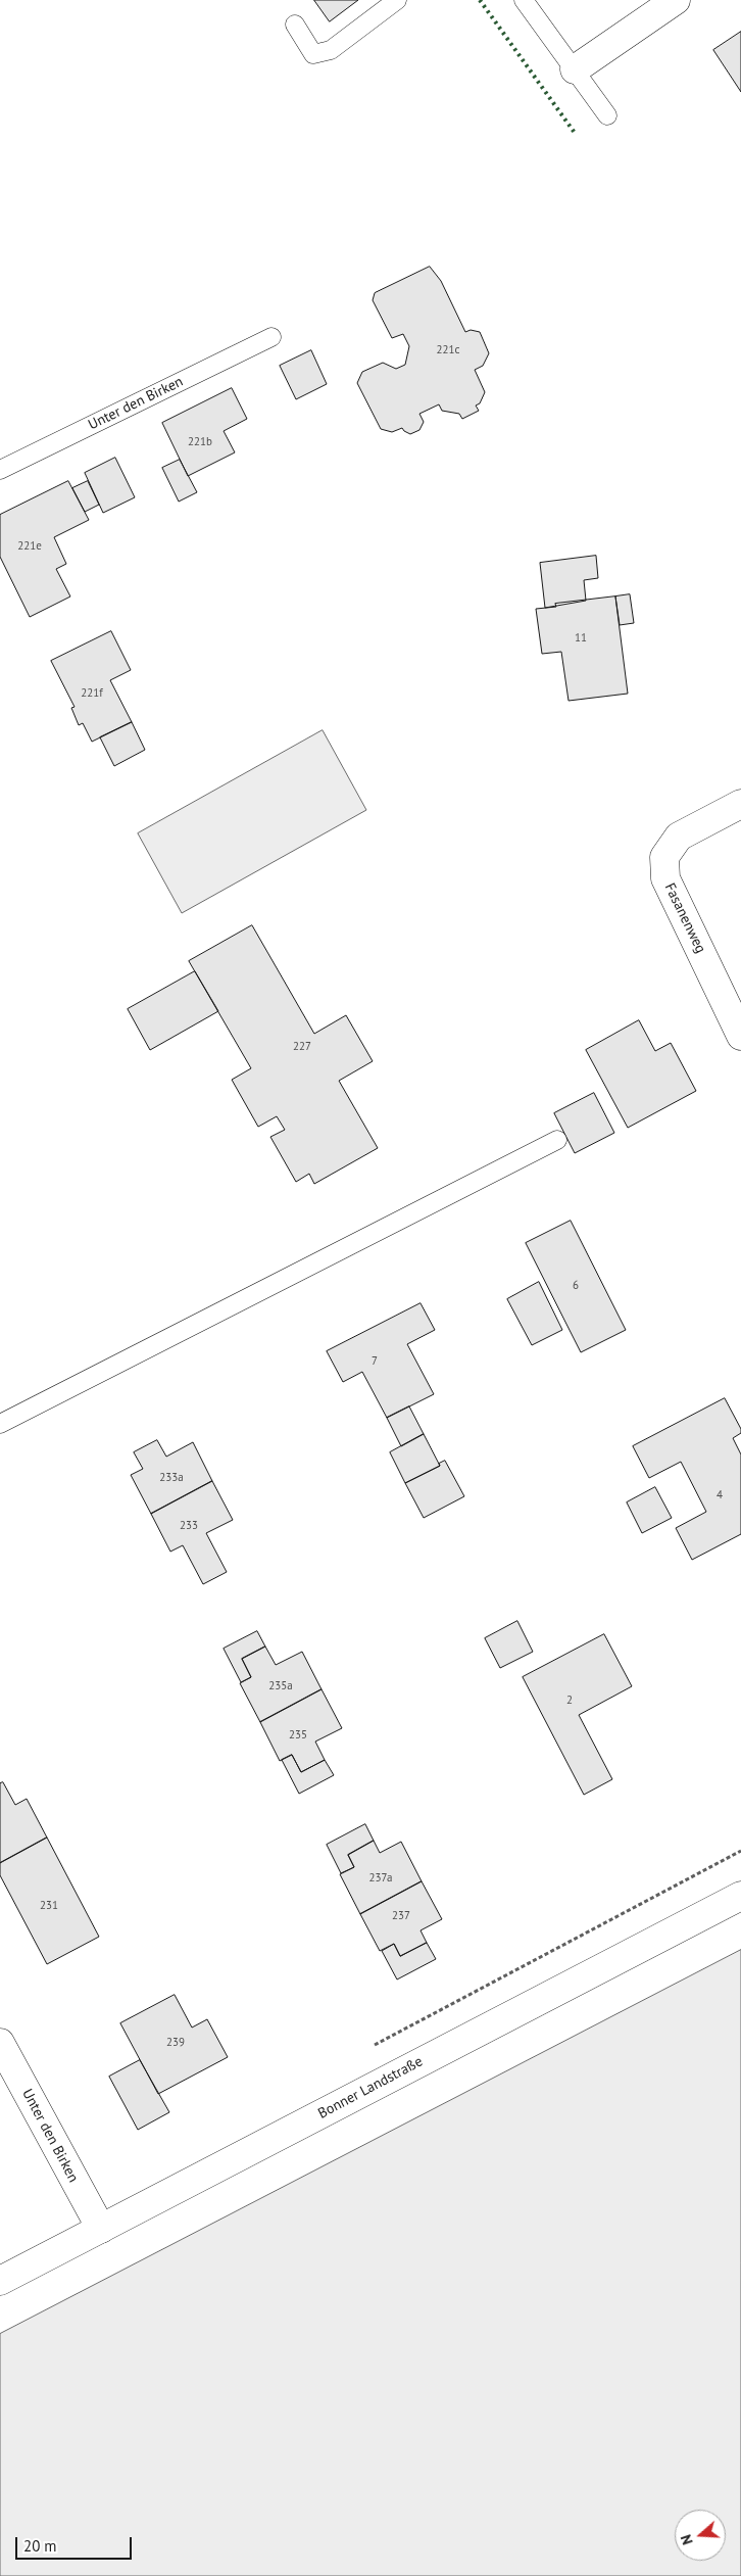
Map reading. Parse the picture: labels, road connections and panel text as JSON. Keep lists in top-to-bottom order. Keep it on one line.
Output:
{"streets":{"main road":["Unter den Birken","Fasanenweg","Bonner Landstraße"]},"crossings":[["Unter den Birken","Bonner Landstraße"]],"house_numbers":["221c","221b","221e","11","221f","227","6","7","233a","4","233","235a","2","235","237a","231","237","239"],"scale_bar":"20 m","north":"left"}
